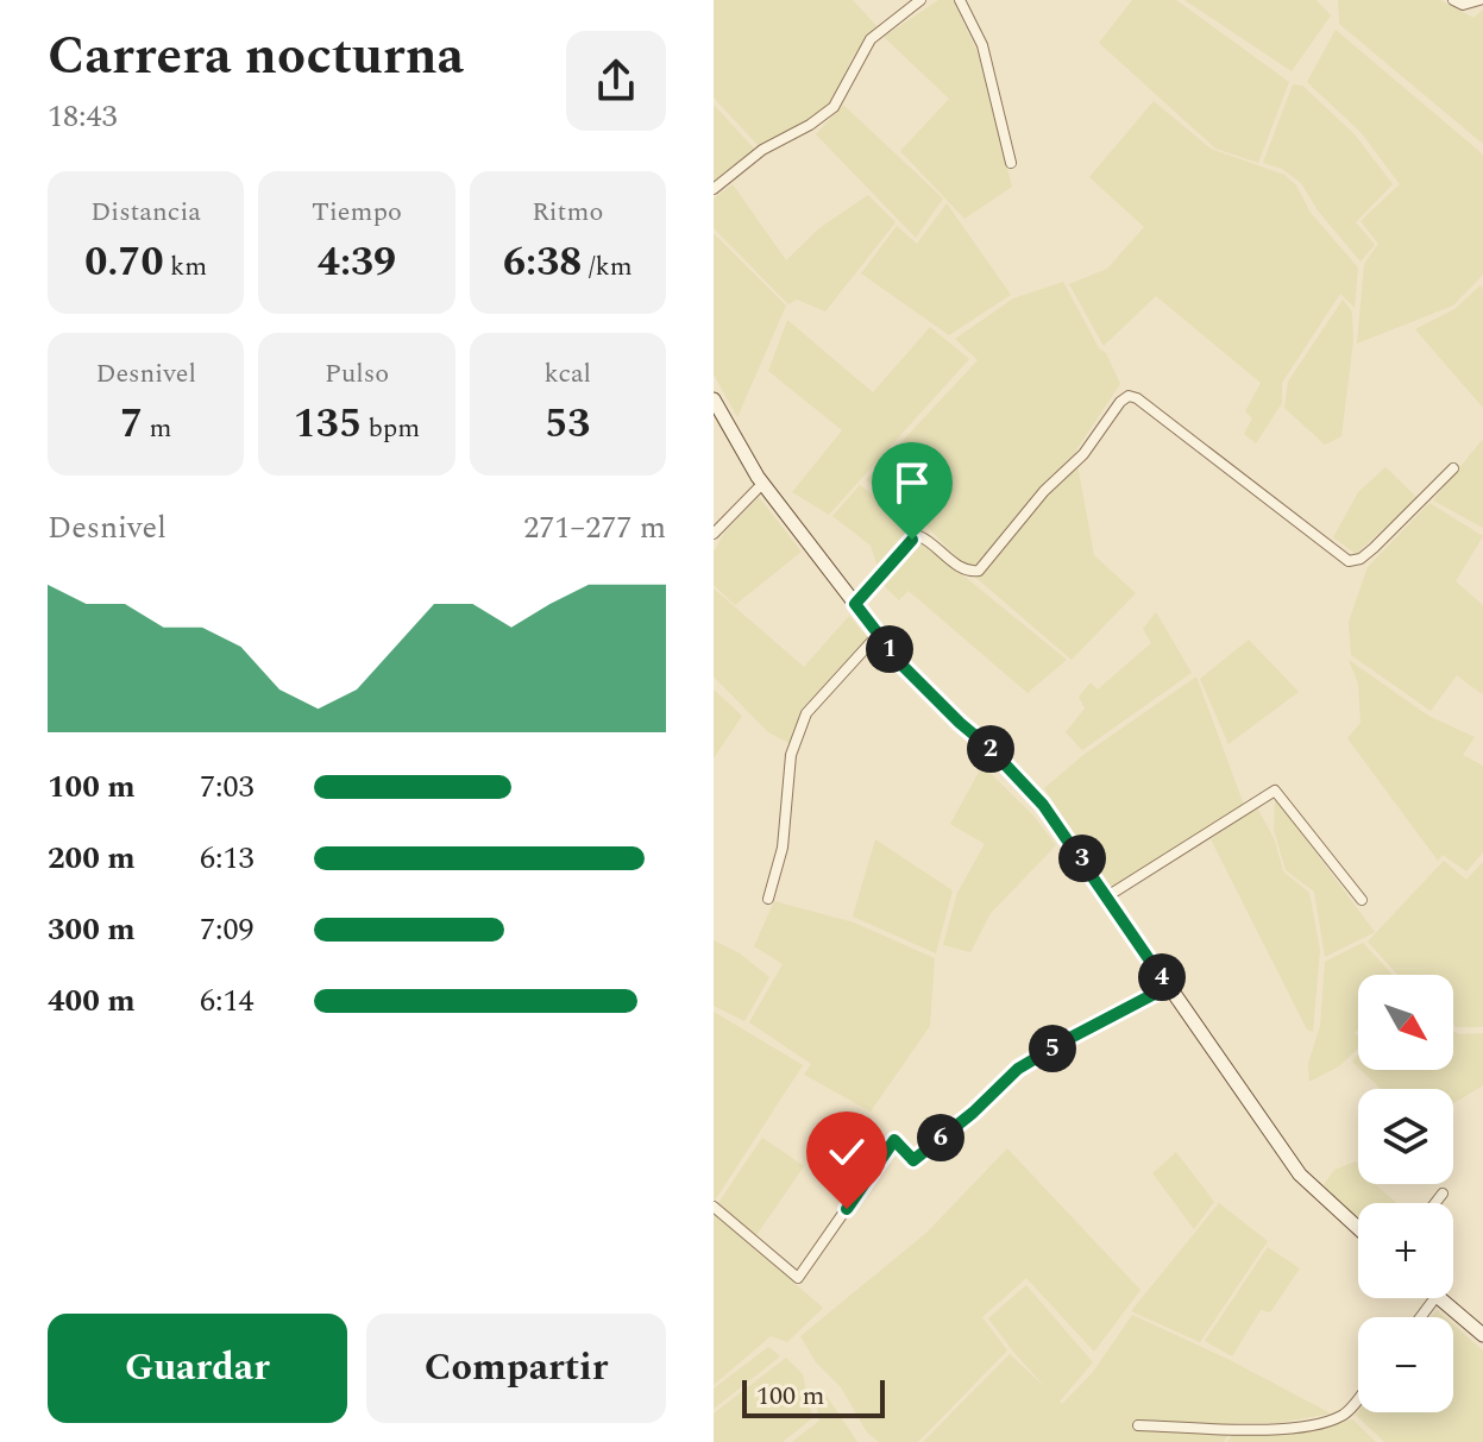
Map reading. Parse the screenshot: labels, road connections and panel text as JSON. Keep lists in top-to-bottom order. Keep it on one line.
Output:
{"scale_bar":"100 m","north":"bottom right","page":{"heading":["Carrera nocturna","18:43"],"stats":[["Distancia","0.70 km"],["Tiempo","4:39"],["Ritmo","6:38 /km"],["Desnivel","7 m"],["Pulso","135 bpm"],["kcal","53"]],"chart":["Desnivel","271–277 m"],"pins":["1","2","3","4","5","6"],"list":[{"name":"100 m","note":"7:03"},{"name":"200 m","note":"6:13"},{"name":"300 m","note":"7:09"},{"name":"400 m","note":"6:14"}],"map_buttons":["+","−"],"buttons":["Guardar","Compartir"],"scale":"100 m"}}
